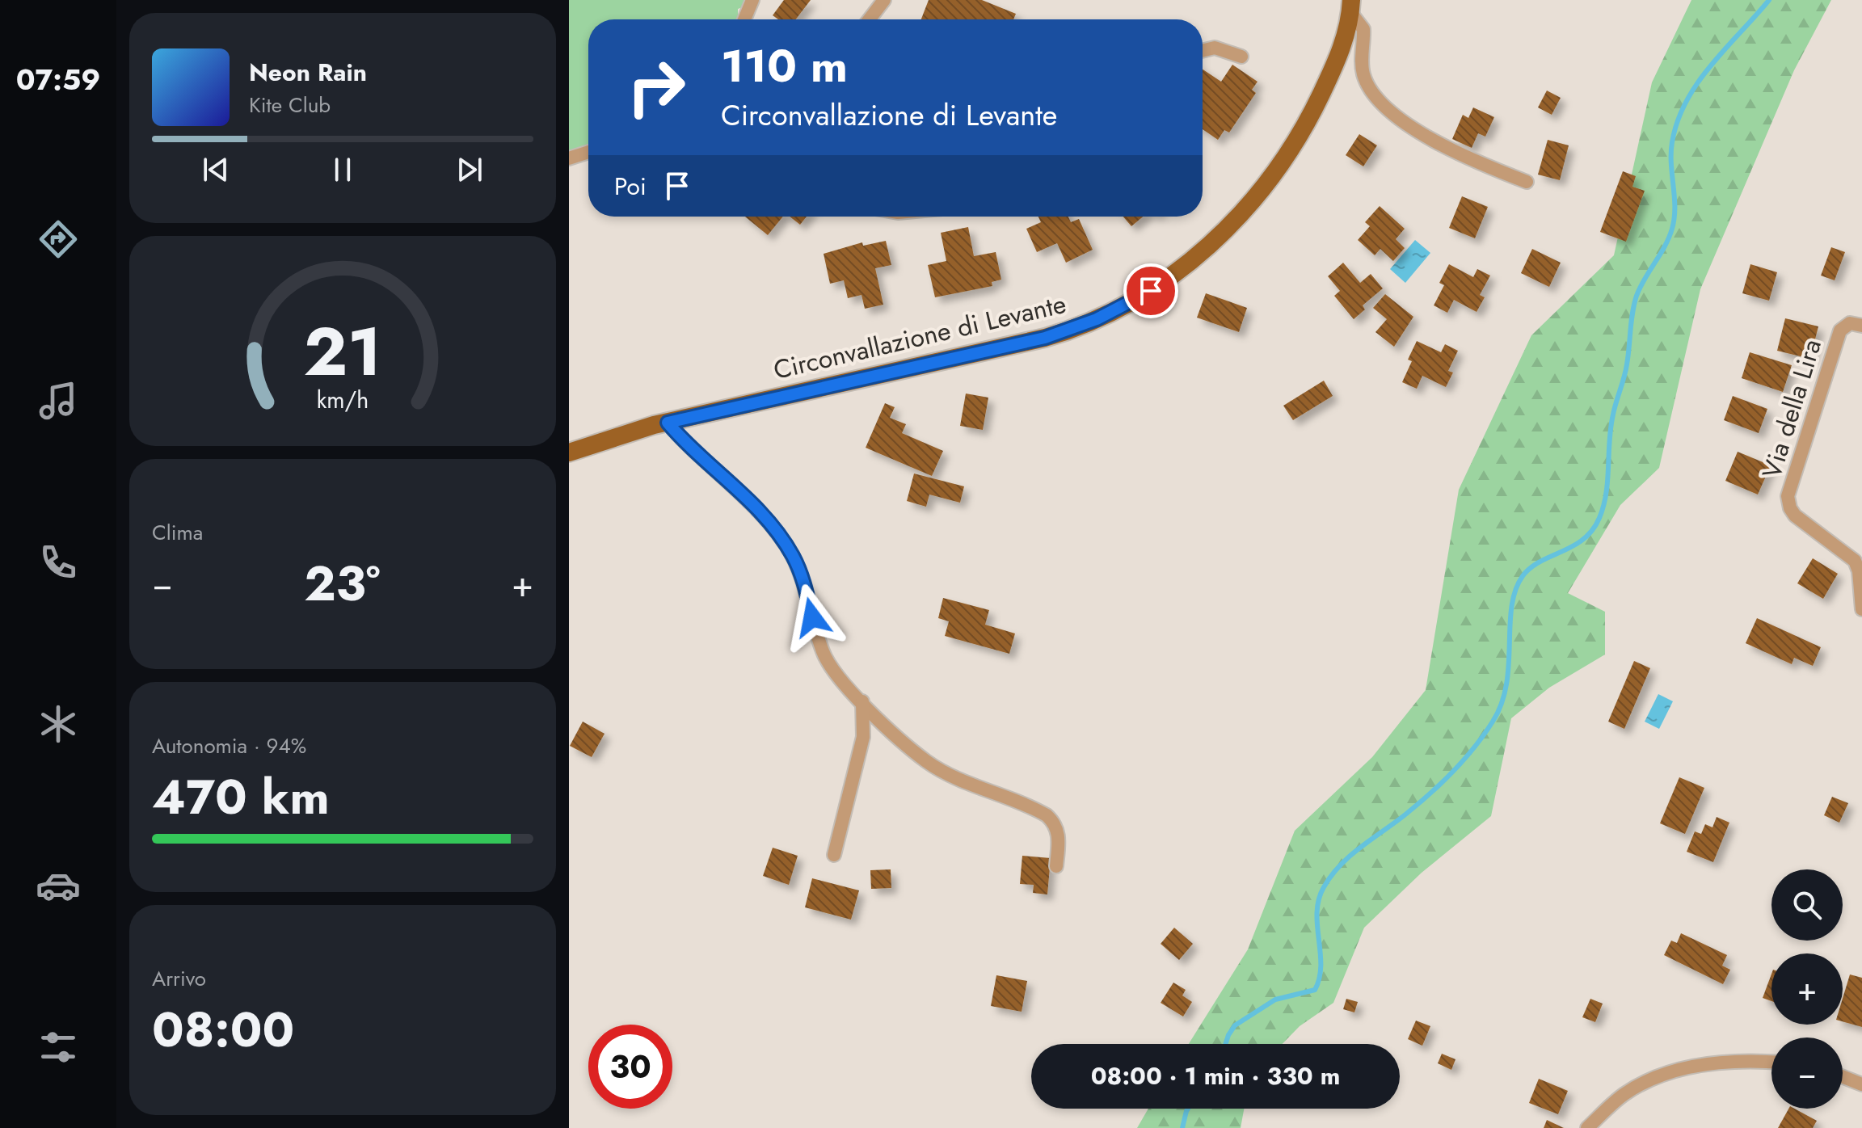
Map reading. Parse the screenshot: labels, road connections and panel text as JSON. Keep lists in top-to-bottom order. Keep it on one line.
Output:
{"streets":{"main road":["Circonvallazione di Levante"],"street":["Via della Lira"]},"page":{"tabs":"07:59","turn":["110 m","Circonvallazione di Levante"],"song":["Neon Rain","Kite Club"],"then":"Poi","tile":["Clima",["Autonomia · 94%","470 km"],["Arrivo","08:00"]],"heat":["−","23°","+"],"map_buttons":["+","−"],"limit":"30","trip":"08:00 · 1 min · 330 m","gauge":["21","km/h"]}}
